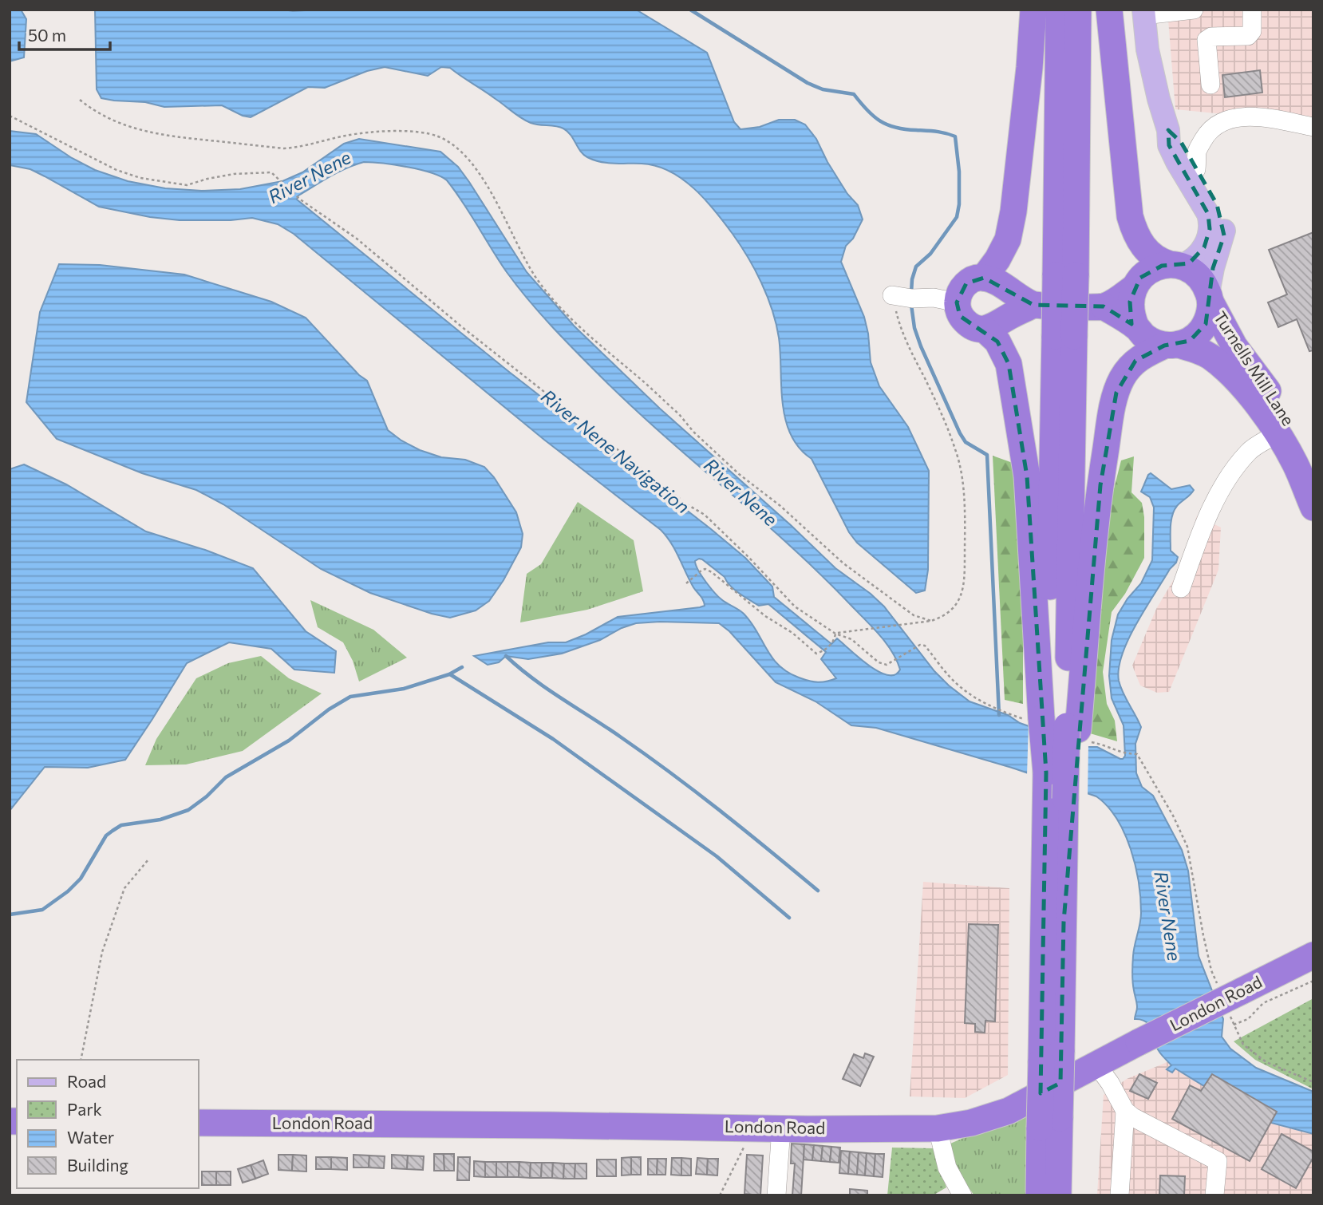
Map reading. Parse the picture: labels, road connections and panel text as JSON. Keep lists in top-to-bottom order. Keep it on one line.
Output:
{"streets":{"highway":["Turnells Mill Lane","London Road"]},"water":["River Nene","River Nene Navigation"],"legend":["Road","Park","Water","Building"],"scale_bar":"50 m"}
